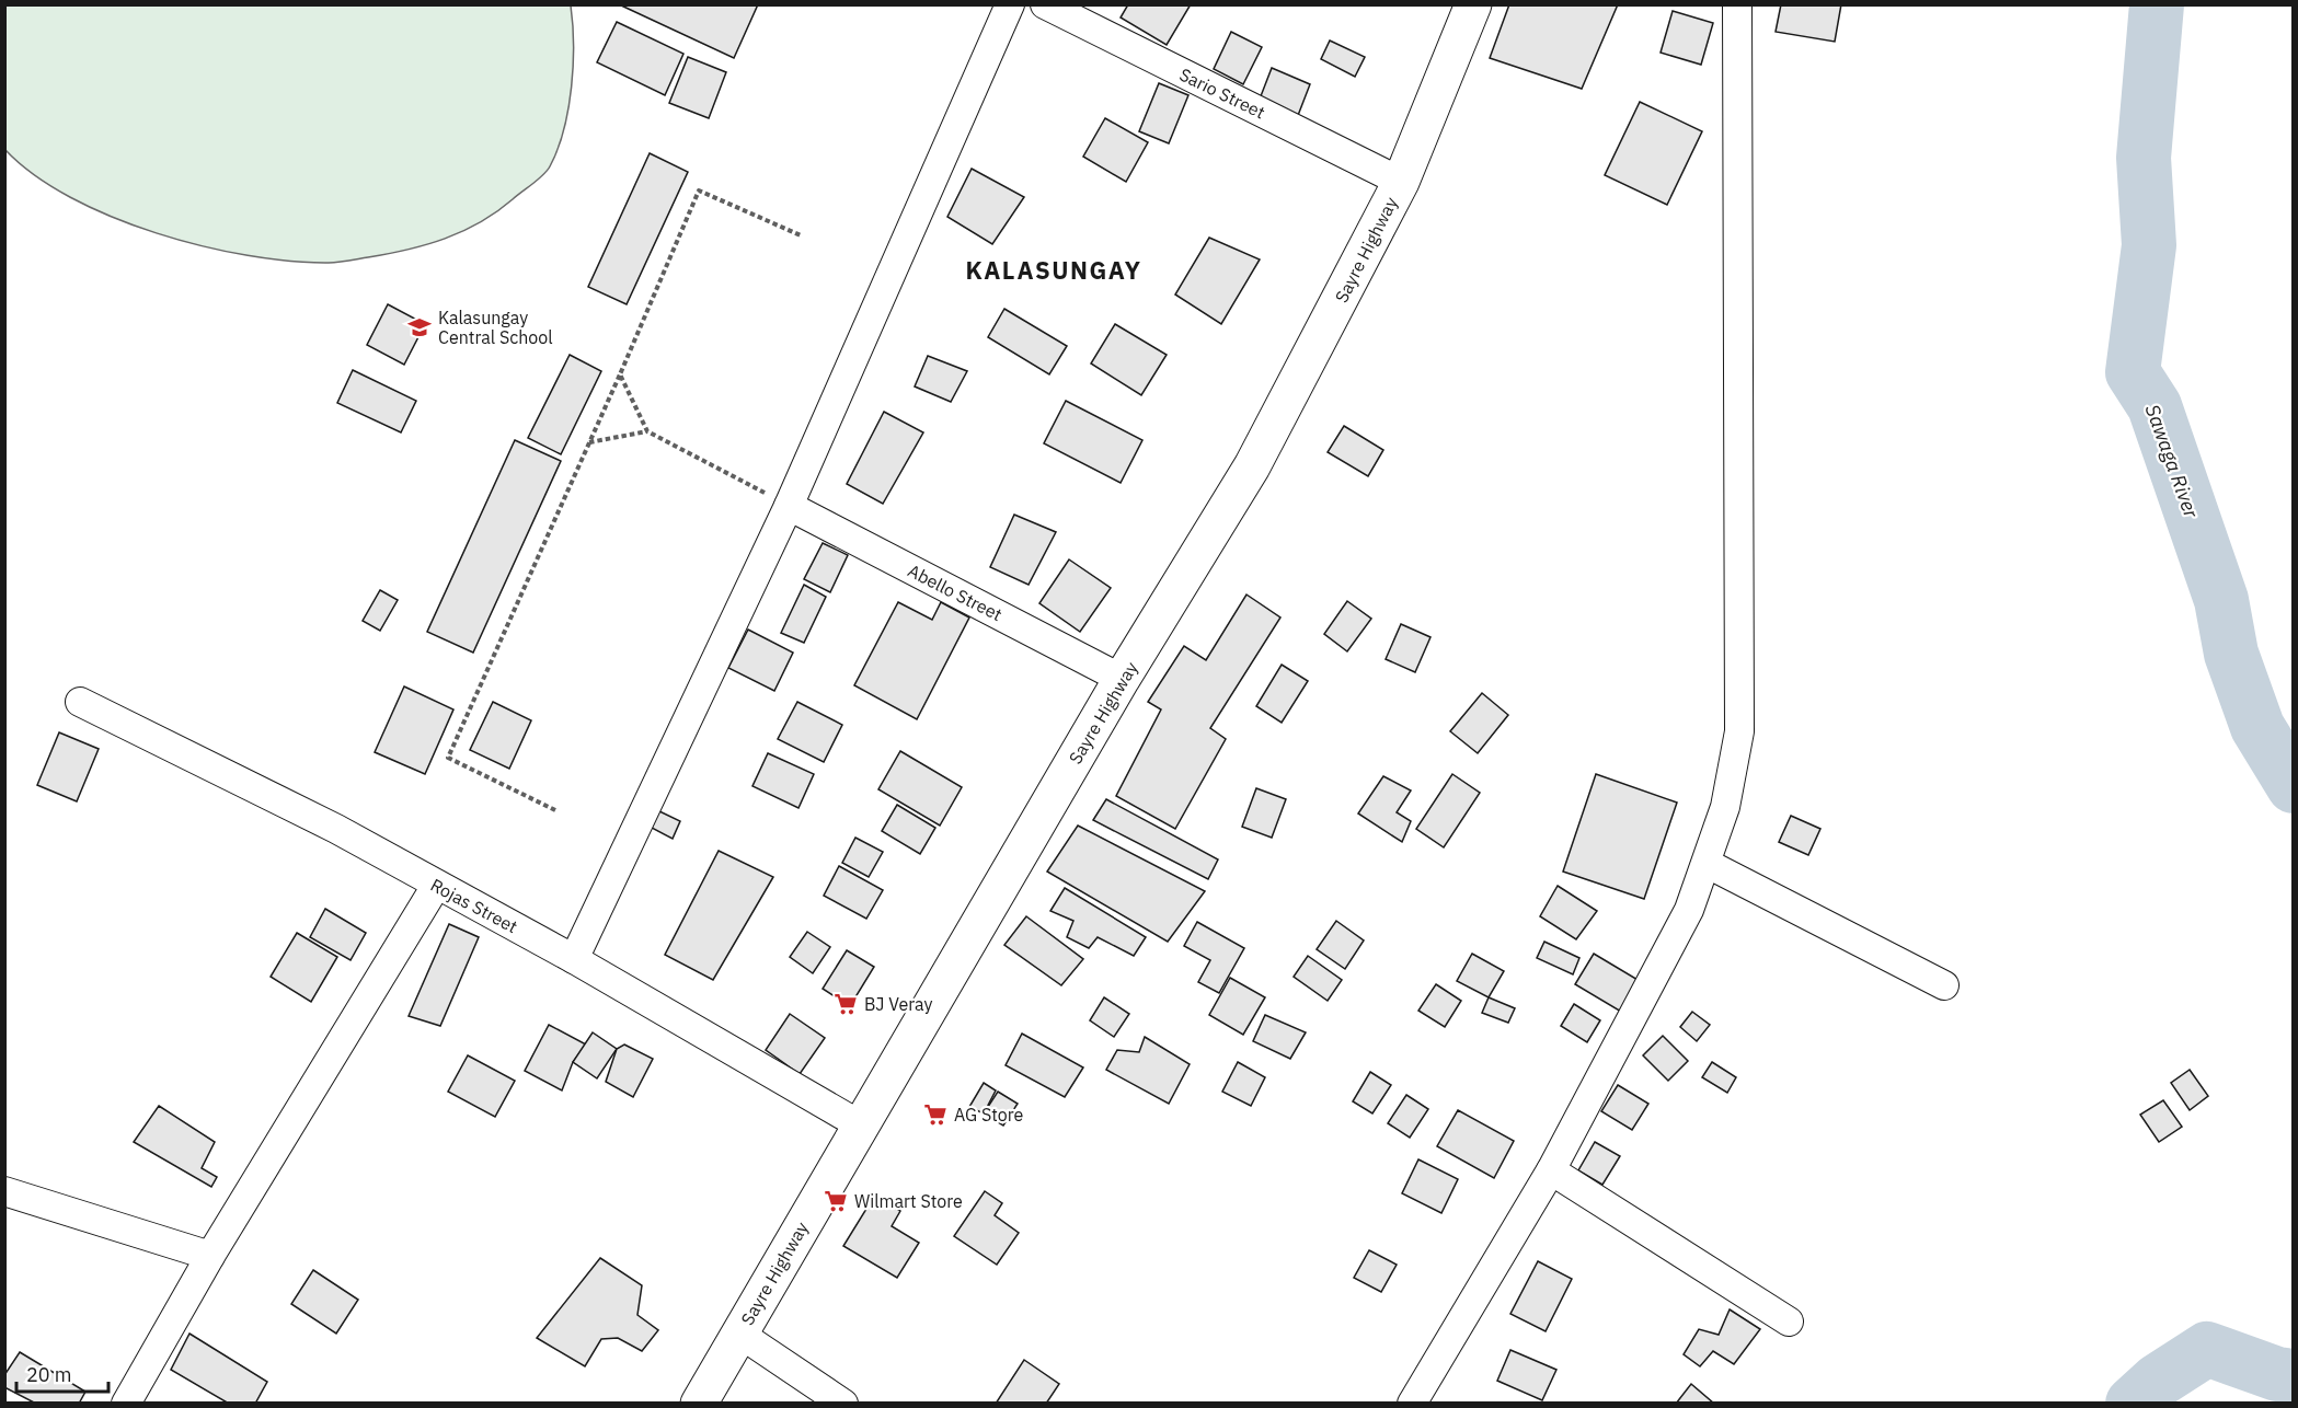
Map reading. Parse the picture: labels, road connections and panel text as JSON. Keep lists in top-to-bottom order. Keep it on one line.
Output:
{"streets":{"highway":["Sayre Highway"],"street":["Sario Street","Abello Street","Rojas Street"]},"crossings":[["Sario Street","Sayre Highway"],["Sayre Highway","Abello Street"],["Sayre Highway","Rojas Street"]],"districts":["KALASUNGAY"],"water":["Sawaga River"],"places":{"school or university":["Kalasungay Central School"],"supermarket":["BJ Veray","AG Store","Wilmart Store"]},"scale_bar":"20 m"}
